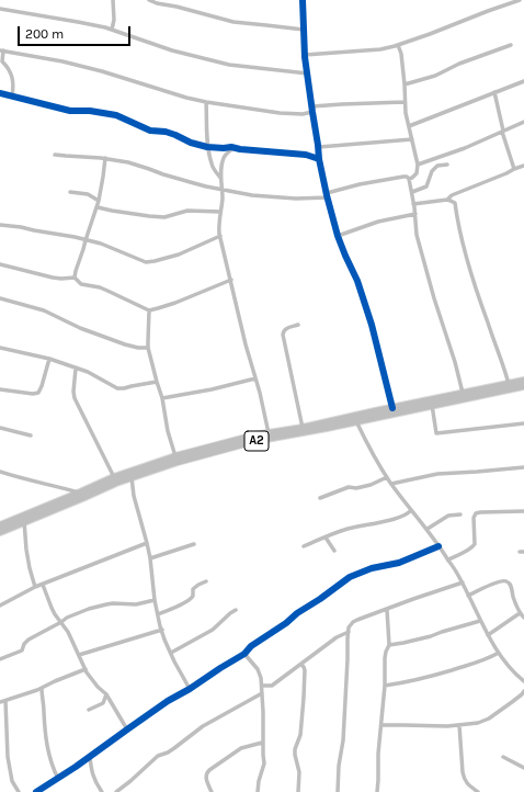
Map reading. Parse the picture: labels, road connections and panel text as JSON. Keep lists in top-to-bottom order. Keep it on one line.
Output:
{"streets":{"highway":["A2"]},"scale_bar":"200 m"}
